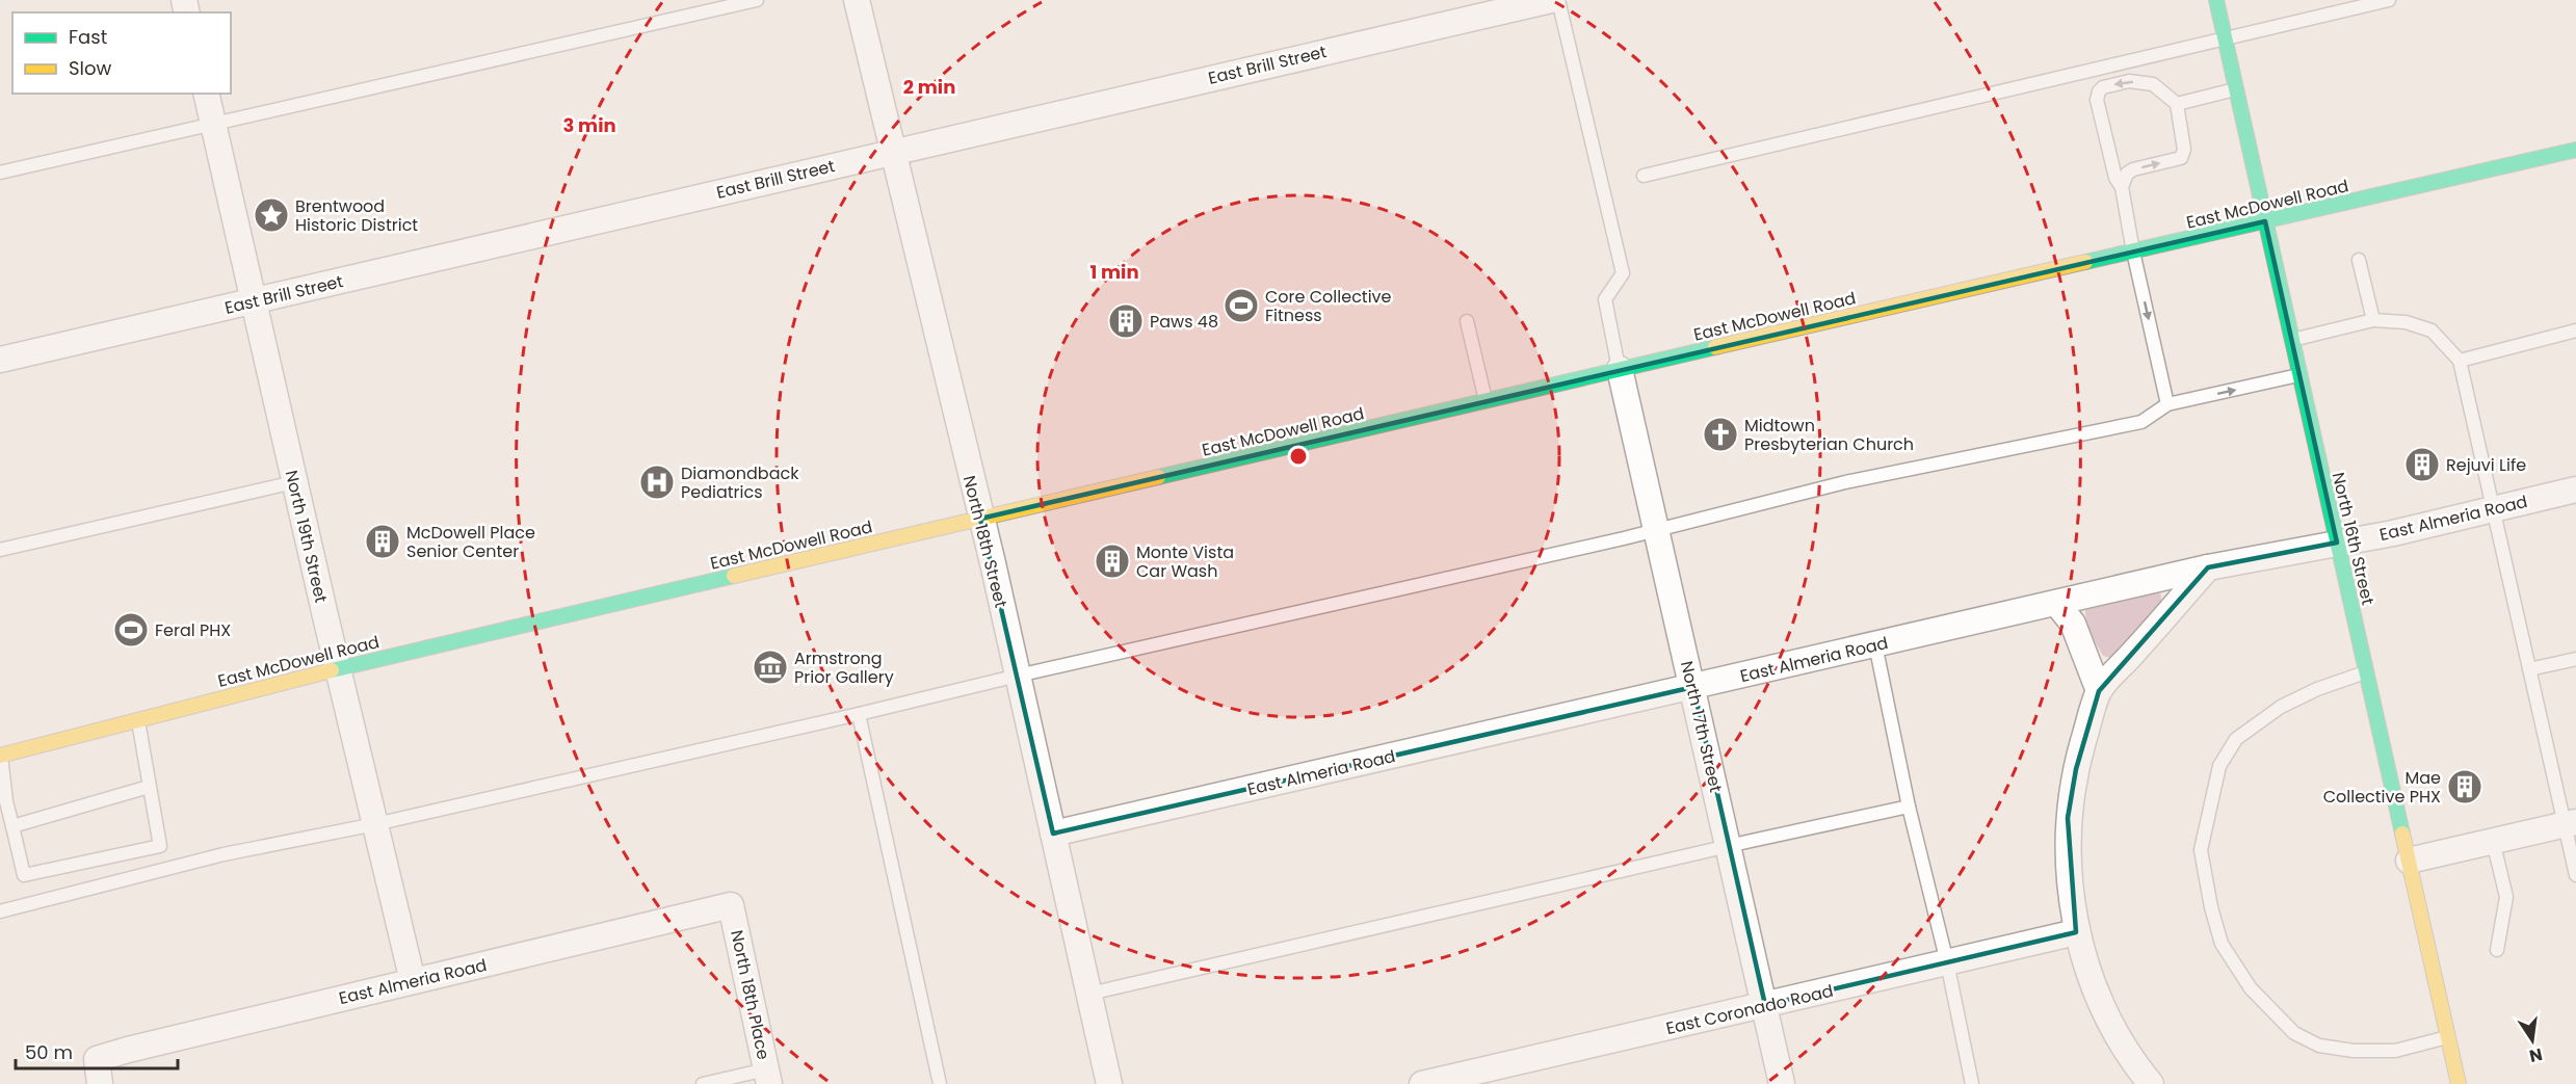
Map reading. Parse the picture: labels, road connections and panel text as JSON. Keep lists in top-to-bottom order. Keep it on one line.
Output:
{"streets":{"main road":["East McDowell Road","North 16th Street"],"street":["East Brill Street","East Almeria Road","North 19th Street","North 18th Street","North 17th Street","North 18th Place","East Coronado Road"]},"crossings":[["East Brill Street","North 19th Street"],["East Brill Street","North 18th Street"],["East McDowell Road","North 19th Street"],["East McDowell Road","North 16th Street"],["East McDowell Road","North 18th Street"],["East McDowell Road","North 17th Street"],["East Almeria Road","North 19th Street"],["East Almeria Road","North 16th Street"],["East Almeria Road","North 18th Street"],["East Almeria Road","North 17th Street"],["East Almeria Road","North 18th Place"],["North 17th Street","East Coronado Road"]],"places":{"place":["Brentwood Historic District"],"sports":["Core Collective Fitness","Feral PHX"],"building":["Paws 48","Rejuvi Life","McDowell Place Senior Center","Monte Vista Car Wash","Mae Collective PHX"],"church":["Midtown Presbyterian Church"],"hospital":["Diamondback Pediatrics"],"museum":["Armstrong Prior Gallery"]},"legend":["Fast","Slow"],"scale_bar":"50 m","north":"bottom","rings":["2 min","3 min","1 min"]}
